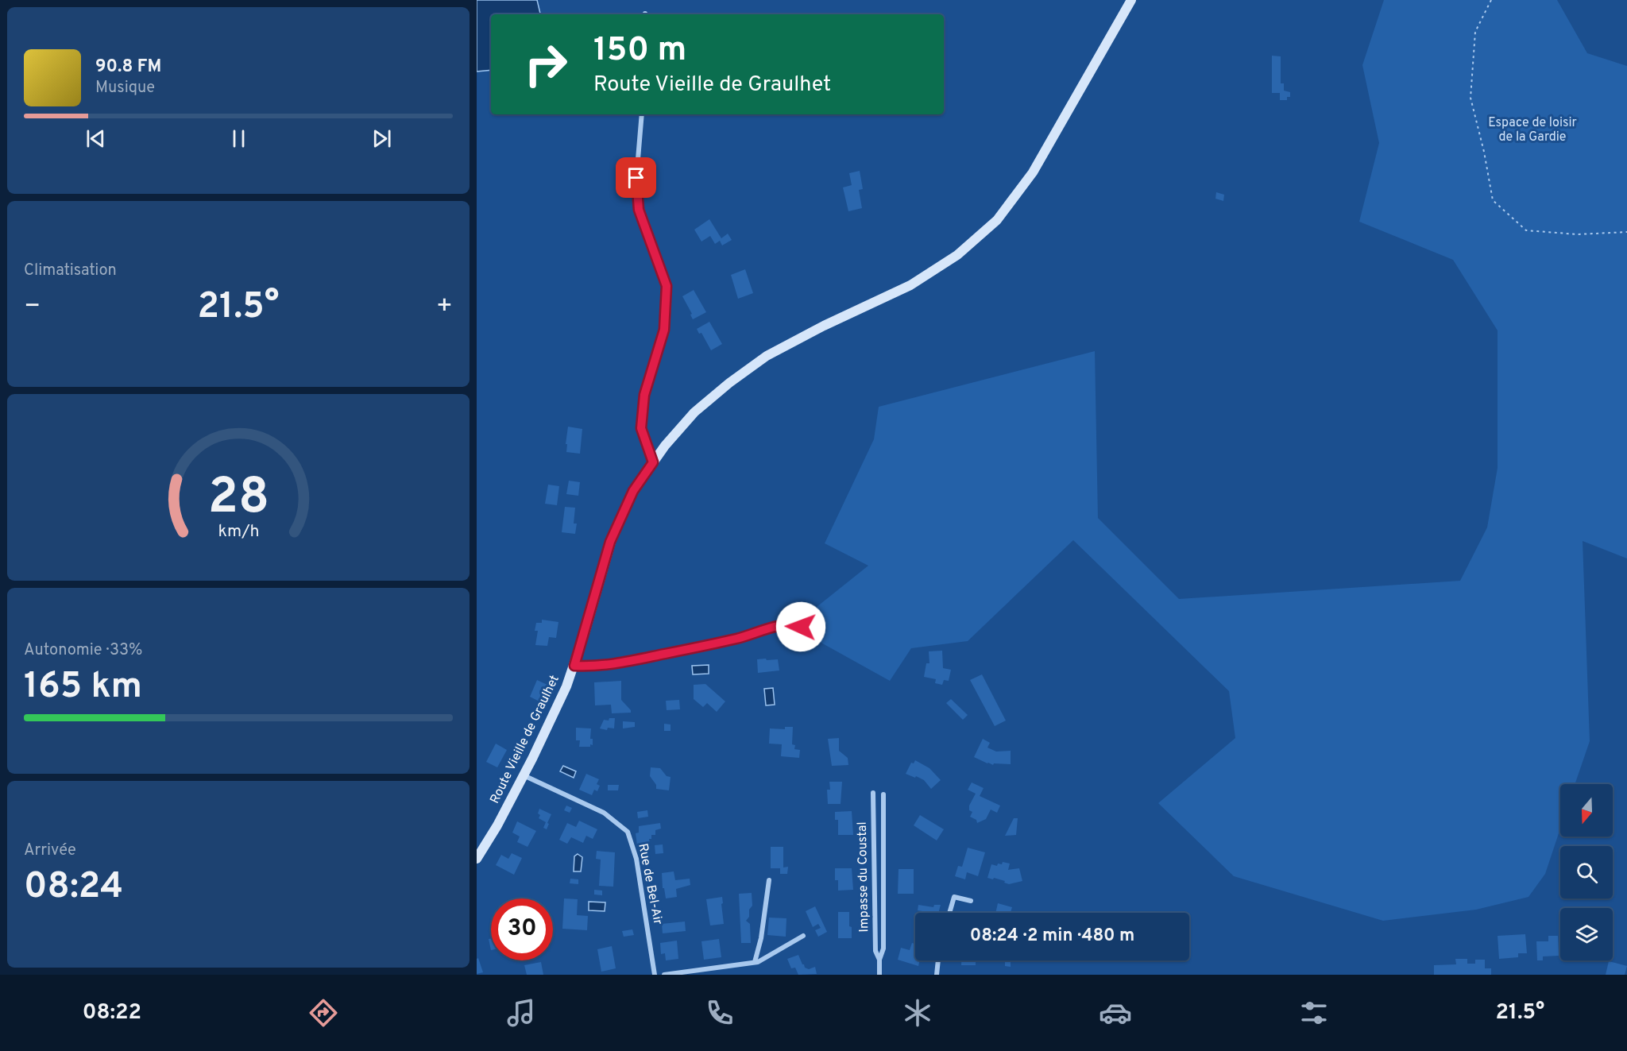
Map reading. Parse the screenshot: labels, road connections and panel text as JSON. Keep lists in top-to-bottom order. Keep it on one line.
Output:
{"streets":{"main road":["Route Vieille de Graulhet"],"street":["Impasse du Coustal","Rue de Bel-Air"]},"crossings":[["Route Vieille de Graulhet","Rue de Bel-Air"]],"parks":["Espace de loisir de la Gardie"],"north":"bottom","page":{"turn":["150 m","Route Vieille de Graulhet"],"song":["90.8 FM","Musique"],"tile":["Climatisation",["Autonomie · 33%","165 km"],["Arrivée","08:24"]],"heat":["−","21.5°","+"],"limit":"30","trip":"08:24 · 2 min · 480 m","tabs":["08:22","21.5°"],"gauge":["28","km/h"]}}
